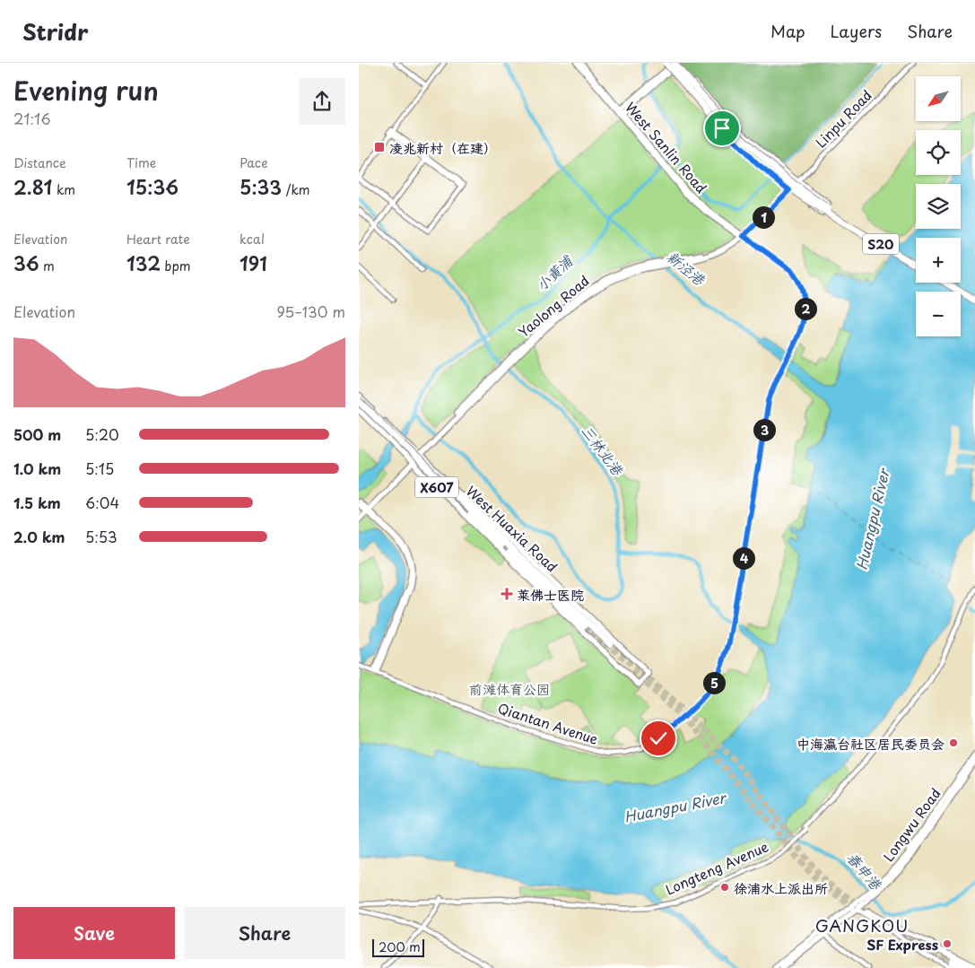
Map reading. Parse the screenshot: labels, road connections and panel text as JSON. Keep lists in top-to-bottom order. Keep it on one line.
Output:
{"streets":{"highway":["S20"],"main road":["Yaolong Road","X607","West Huaxia Road","Longwu Road"],"street":["Linpu Road","West Sanlin Road","Qiantan Avenue","Longteng Avenue"]},"crossings":[["Linpu Road","Yaolong Road"],["West Sanlin Road","Yaolong Road"],["West Sanlin Road","Qiantan Avenue"],["Yaolong Road","West Huaxia Road"]],"districts":["GANGKOU"],"water":["新泾港","小黄浦","三林北港","Huangpu River","春申港"],"parks":["前滩体育公园"],"places":{"transit":["凌兆新村（在建）"],"health":["莱佛士医院"],"other":["中海瀛台社区居民委员会","徐浦水上派出所","SF Express"]},"scale_bar":"200 m","north":"bottom left","page":{"header":"Stridr","nav":["Map","Layers","Share"],"heading":["Evening run","21:16"],"map_buttons":["+","−"],"stats":[["Distance","2.81 km"],["Time","15:36"],["Pace","5:33 /km"],["Elevation","36 m"],["Heart rate","132 bpm"],["kcal","191"]],"pins":["1","2","3","4","5"],"chart":["Elevation","95–130 m"],"list":[{"name":"500 m","note":"5:20"},{"name":"1.0 km","note":"5:15"},{"name":"1.5 km","note":"6:04"},{"name":"2.0 km","note":"5:53"}],"buttons":["Save","Share"],"scale":"200 m"}}
